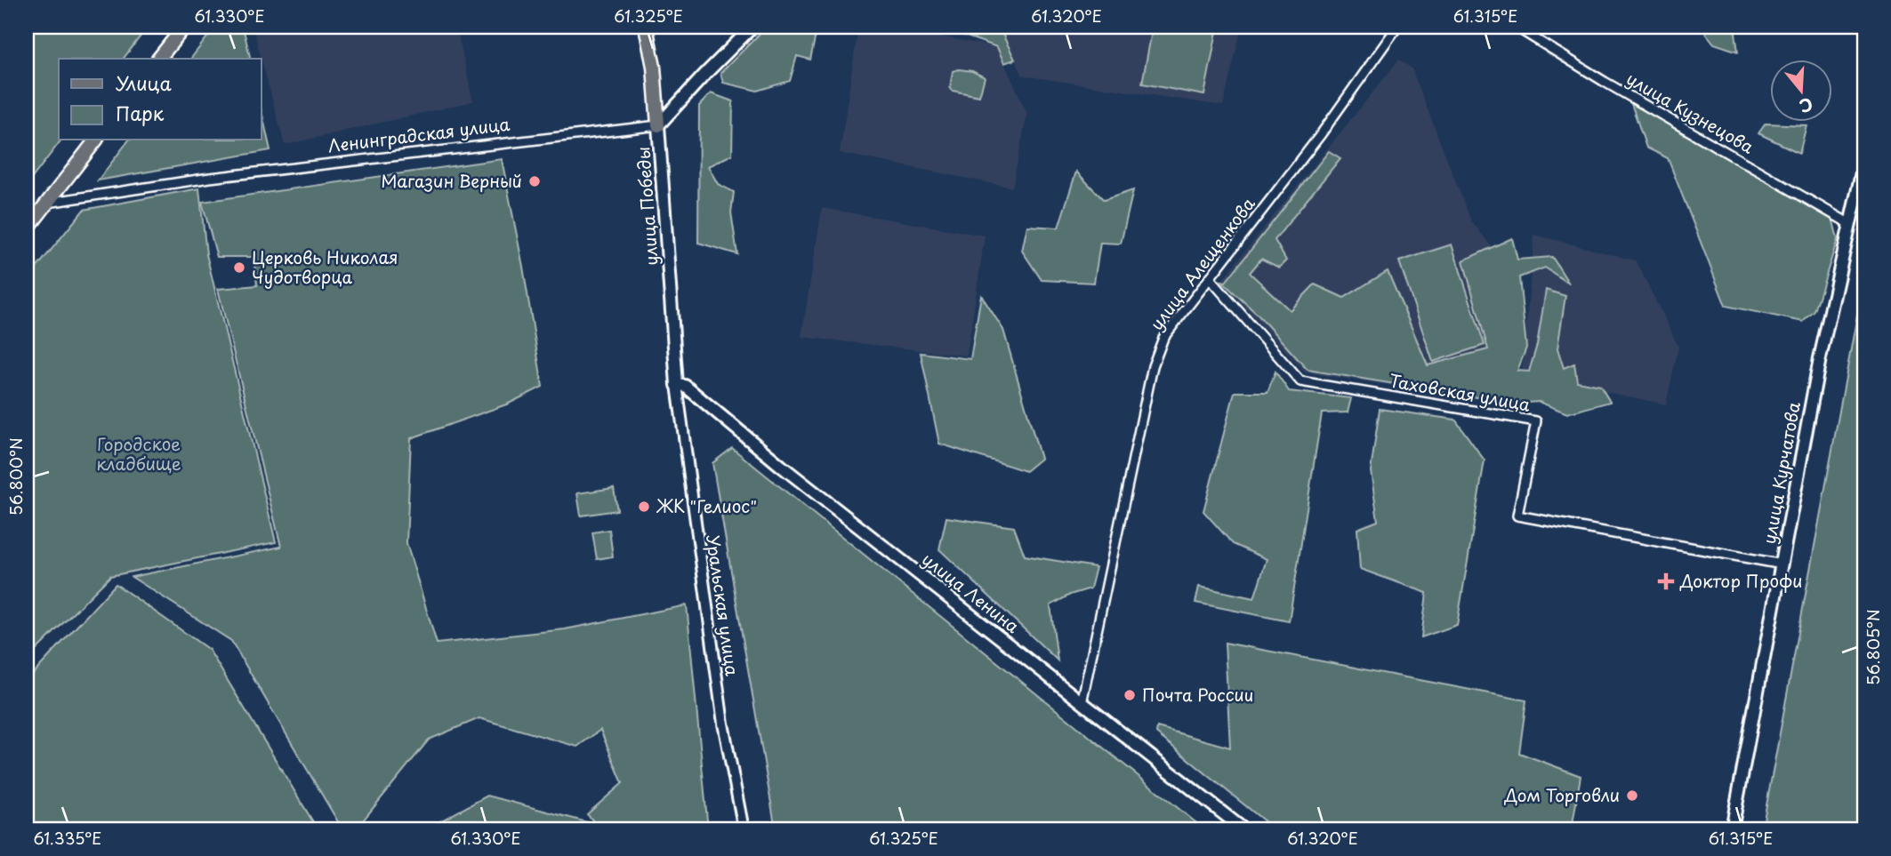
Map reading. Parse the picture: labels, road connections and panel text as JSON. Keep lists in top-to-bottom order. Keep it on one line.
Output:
{"streets":{"main road":["улица Победы","улица Курчатова","улица Ленина"],"street":["улица Кузнецова","Ленинградская улица","улица Алещенкова","Таховская улица","Уральская улица"]},"crossings":[["улица Кузнецова","улица Курчатова"],["Ленинградская улица","улица Победы"],["улица Победы","улица Ленина"],["улица Победы","Уральская улица"],["улица Алещенкова","Таховская улица"],["улица Алещенкова","улица Ленина"],["Таховская улица","улица Курчатова"],["улица Ленина","Уральская улица"]],"parks":["Городское кладбище"],"places":{"other":["Магазин Верный","Церковь Николая Чудотворца","ЖК \"Гелиос\"","Почта России","Дом Торговли"],"health":["Доктор Профи"]},"legend":["Улица","Парк"],"north":"bottom","coordinates":["61.330°E","61.325°E","61.320°E","61.315°E","56.800°N","56.805°N","61.335°E"]}
